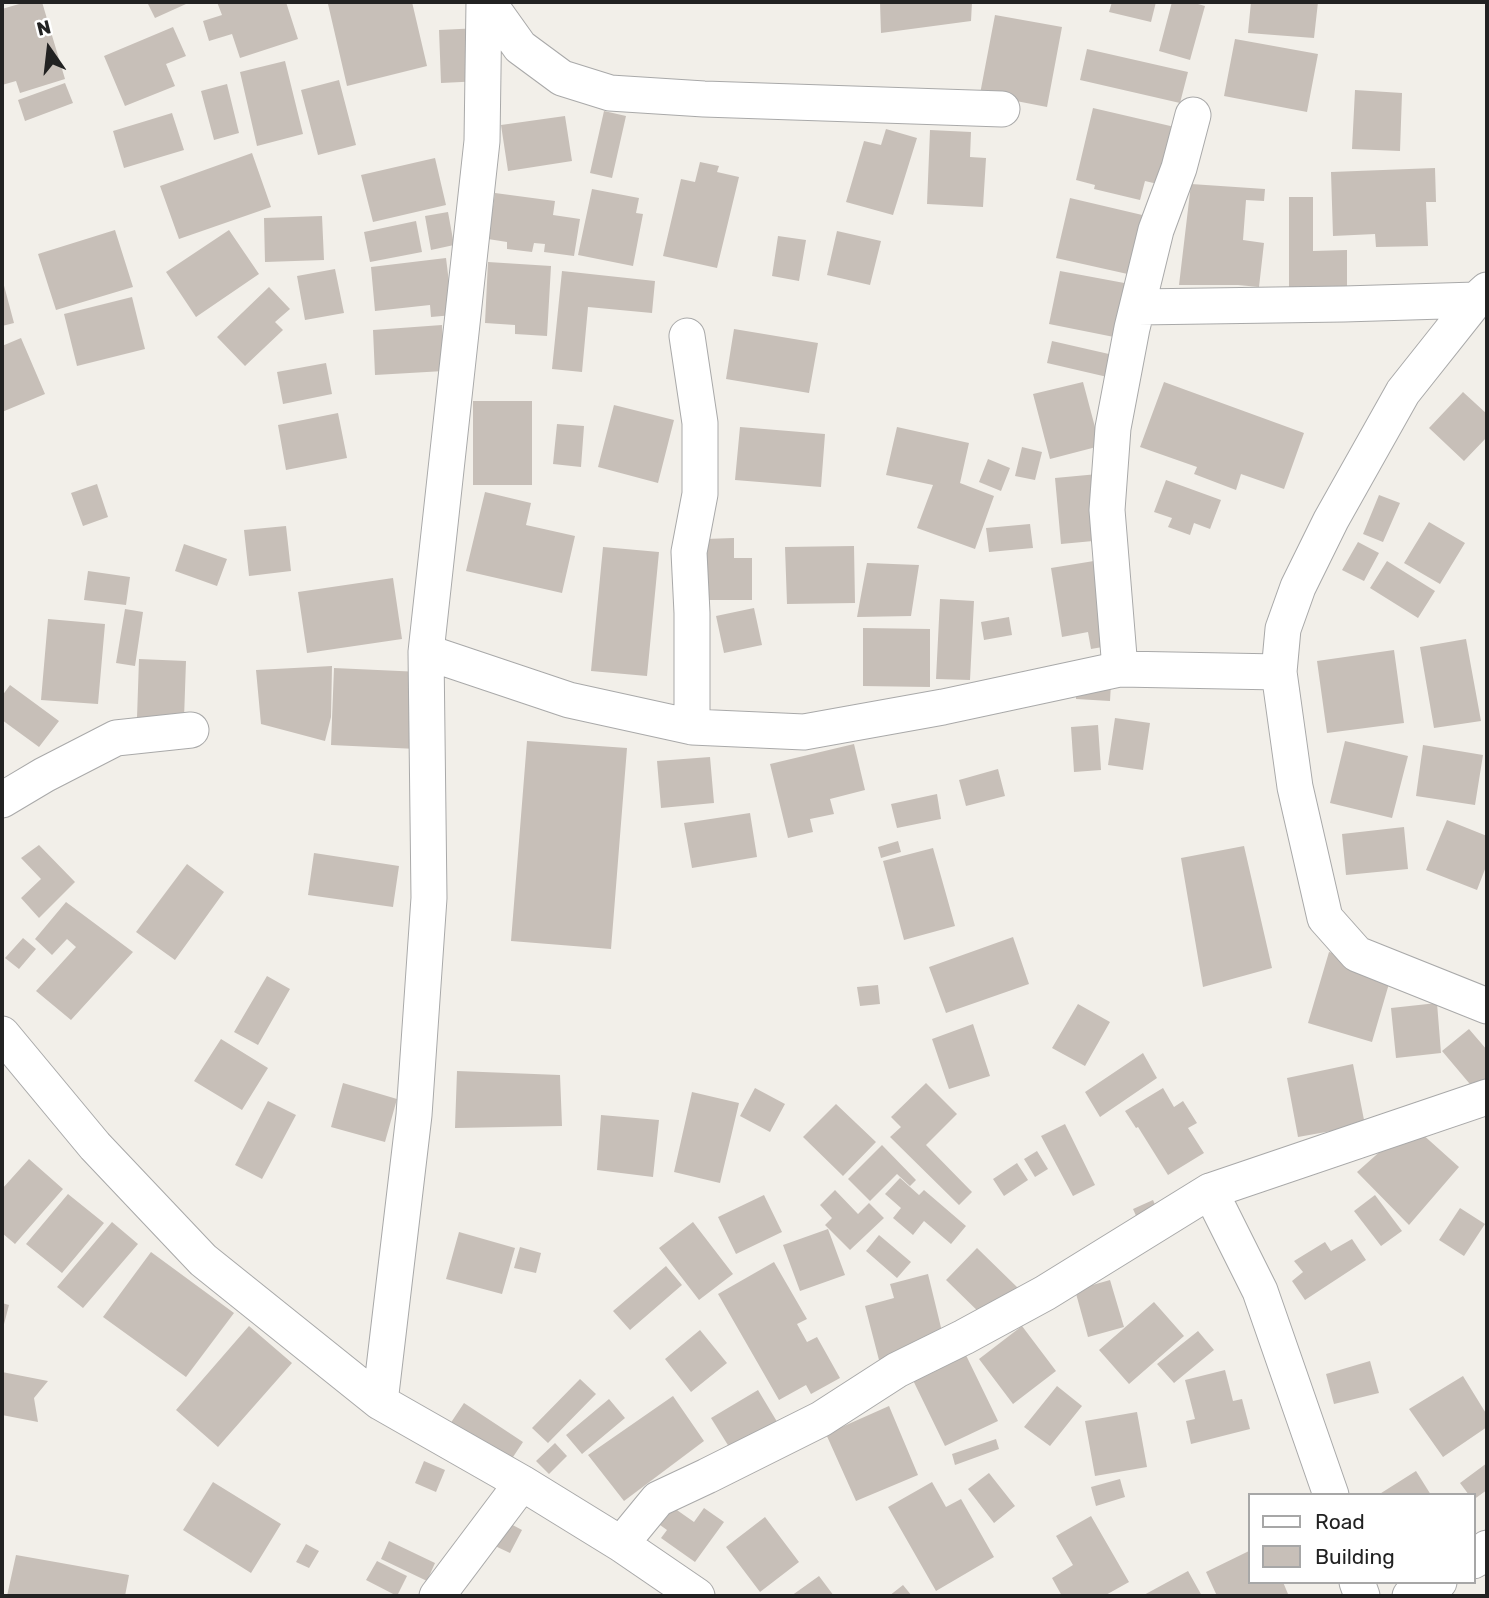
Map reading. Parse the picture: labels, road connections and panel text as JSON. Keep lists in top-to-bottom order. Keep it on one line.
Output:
{"legend":["Road","Building"],"north":"top"}
